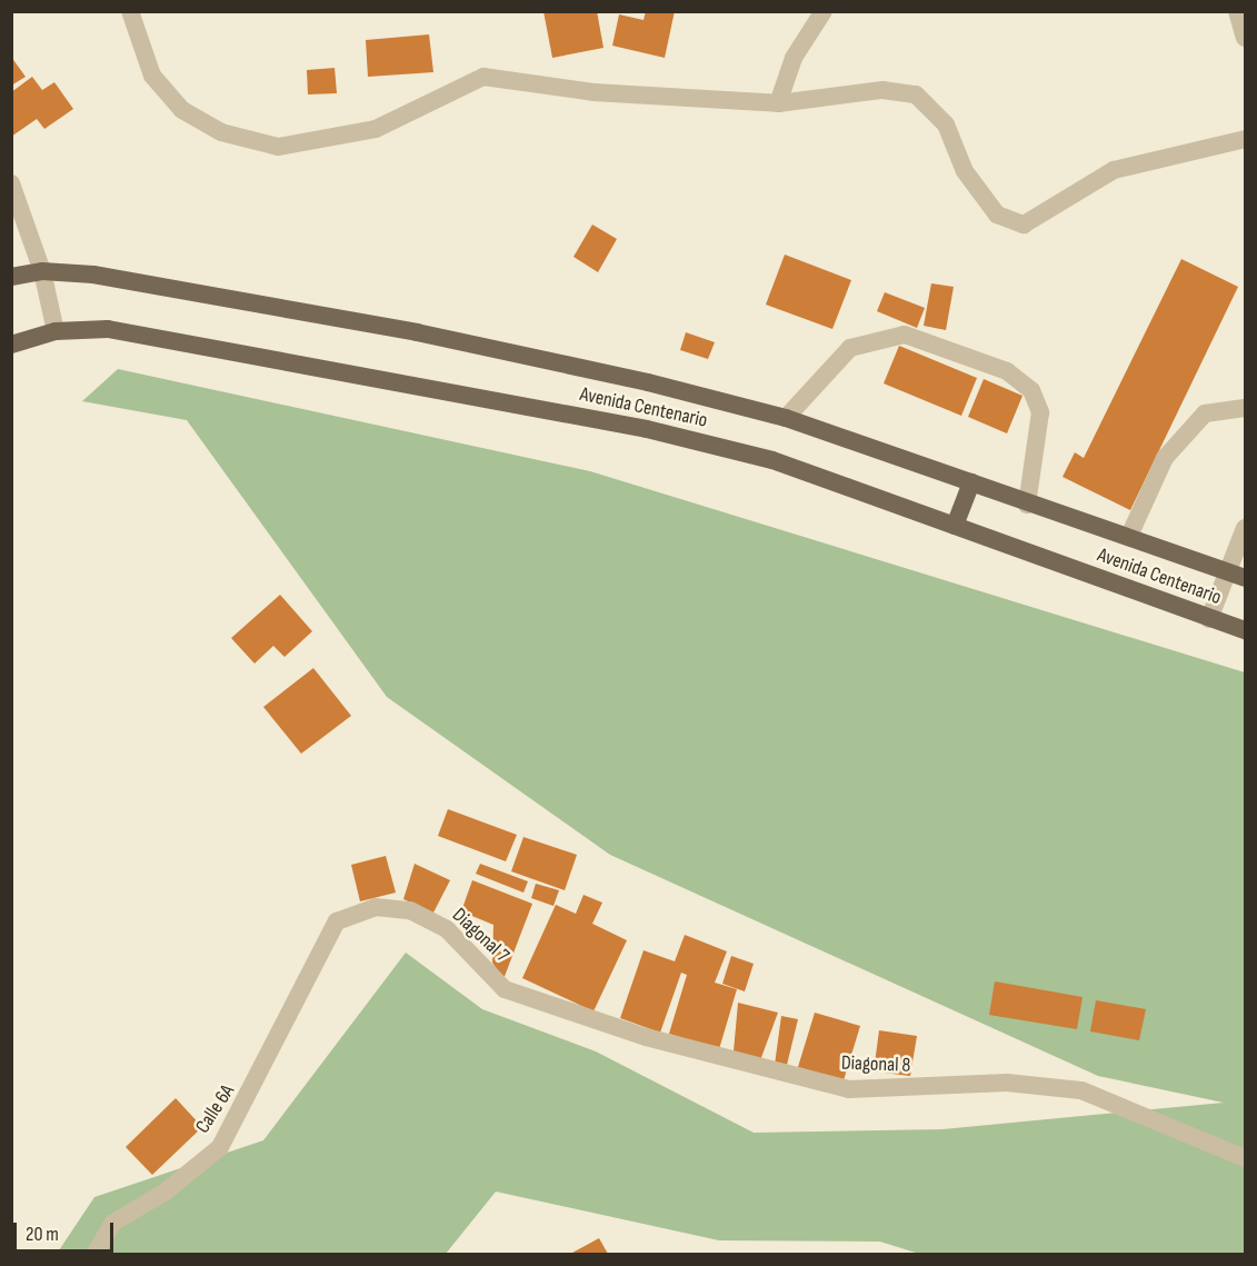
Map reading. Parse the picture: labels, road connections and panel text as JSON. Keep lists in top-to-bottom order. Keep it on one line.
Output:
{"streets":{"main road":["Avenida Centenario"],"street":["Diagonal 7","Diagonal 8","Calle 6A"]},"crossings":[["Diagonal 7","Diagonal 8"],["Diagonal 7","Calle 6A"]],"scale_bar":"20 m"}
